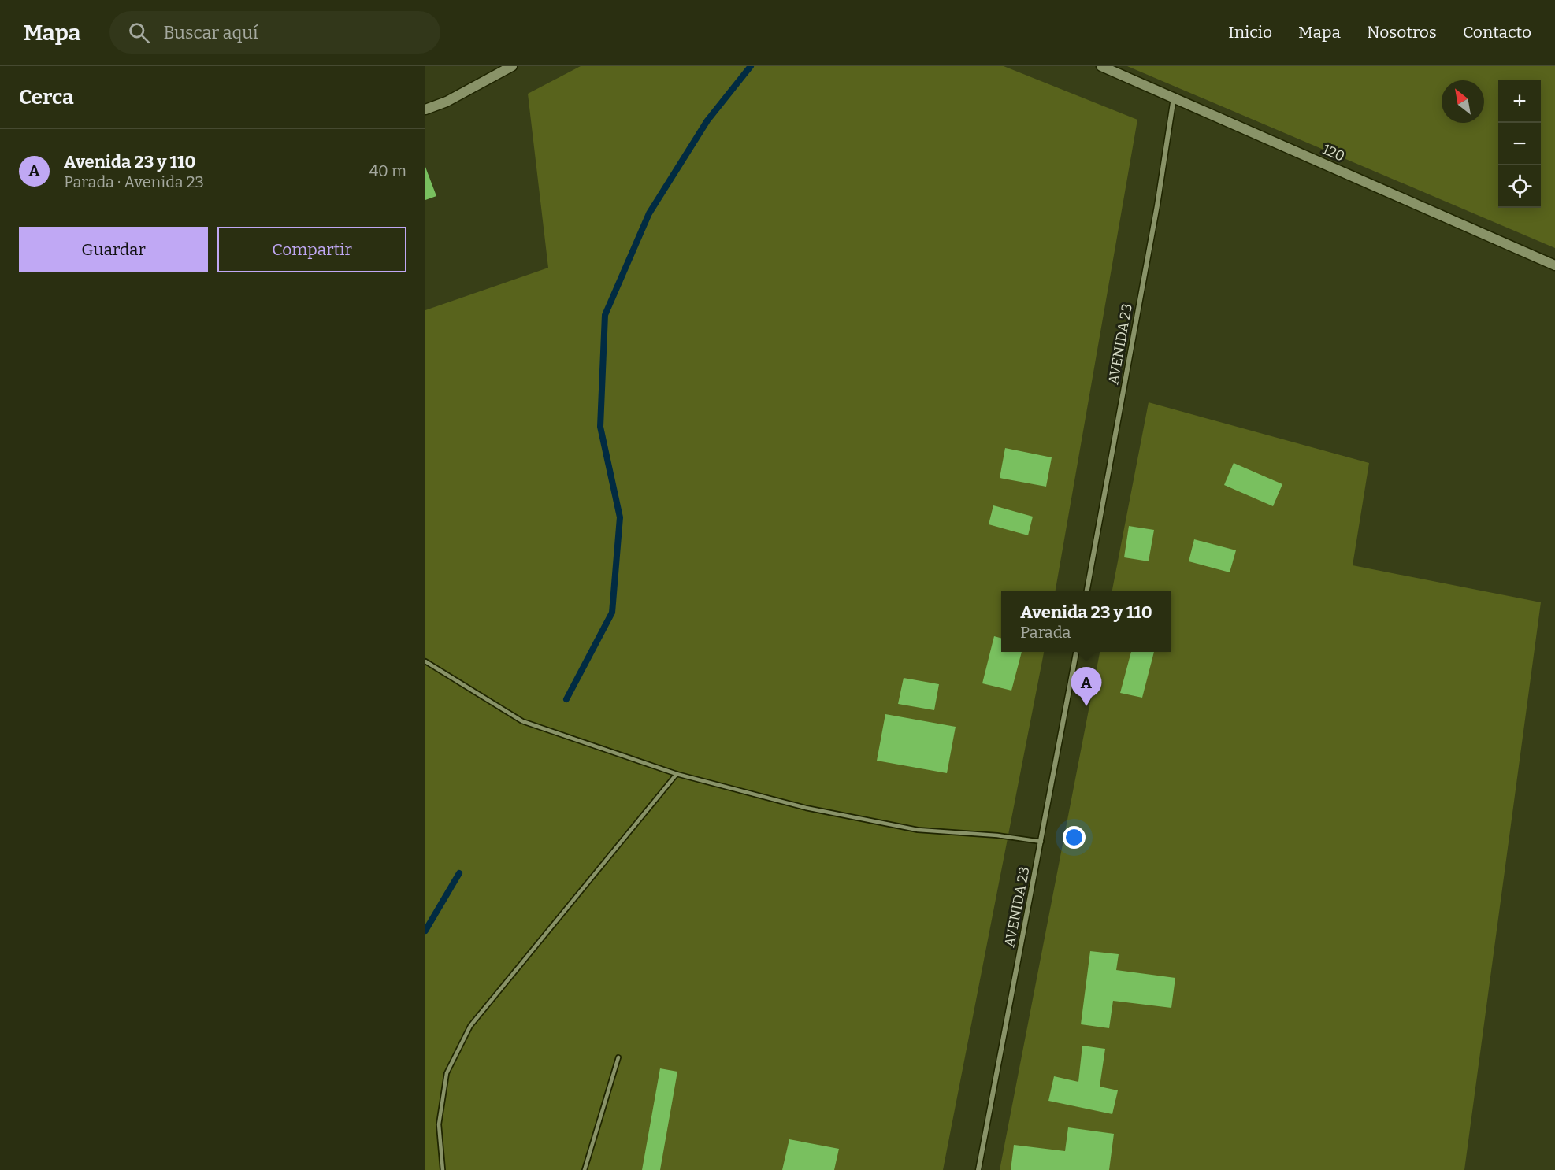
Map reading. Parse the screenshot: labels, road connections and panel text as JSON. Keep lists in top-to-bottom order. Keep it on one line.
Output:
{"streets":{"main road":["120"],"street":["AVENIDA 23"]},"crossings":[["120","AVENIDA 23"]],"north":"top left","page":{"header":"Mapa","search":"Buscar aquí","nav":["Inicio","Mapa","Nosotros","Contacto"],"heading":"Cerca","map_buttons":["+","−"],"list":[{"mark":"A","name":"Avenida 23 y 110","note":"Parada · Avenida 23","value":"40 m"}],"buttons":["Guardar","Compartir"],"popup":["Avenida 23 y 110","Parada"],"pins":"A"}}
